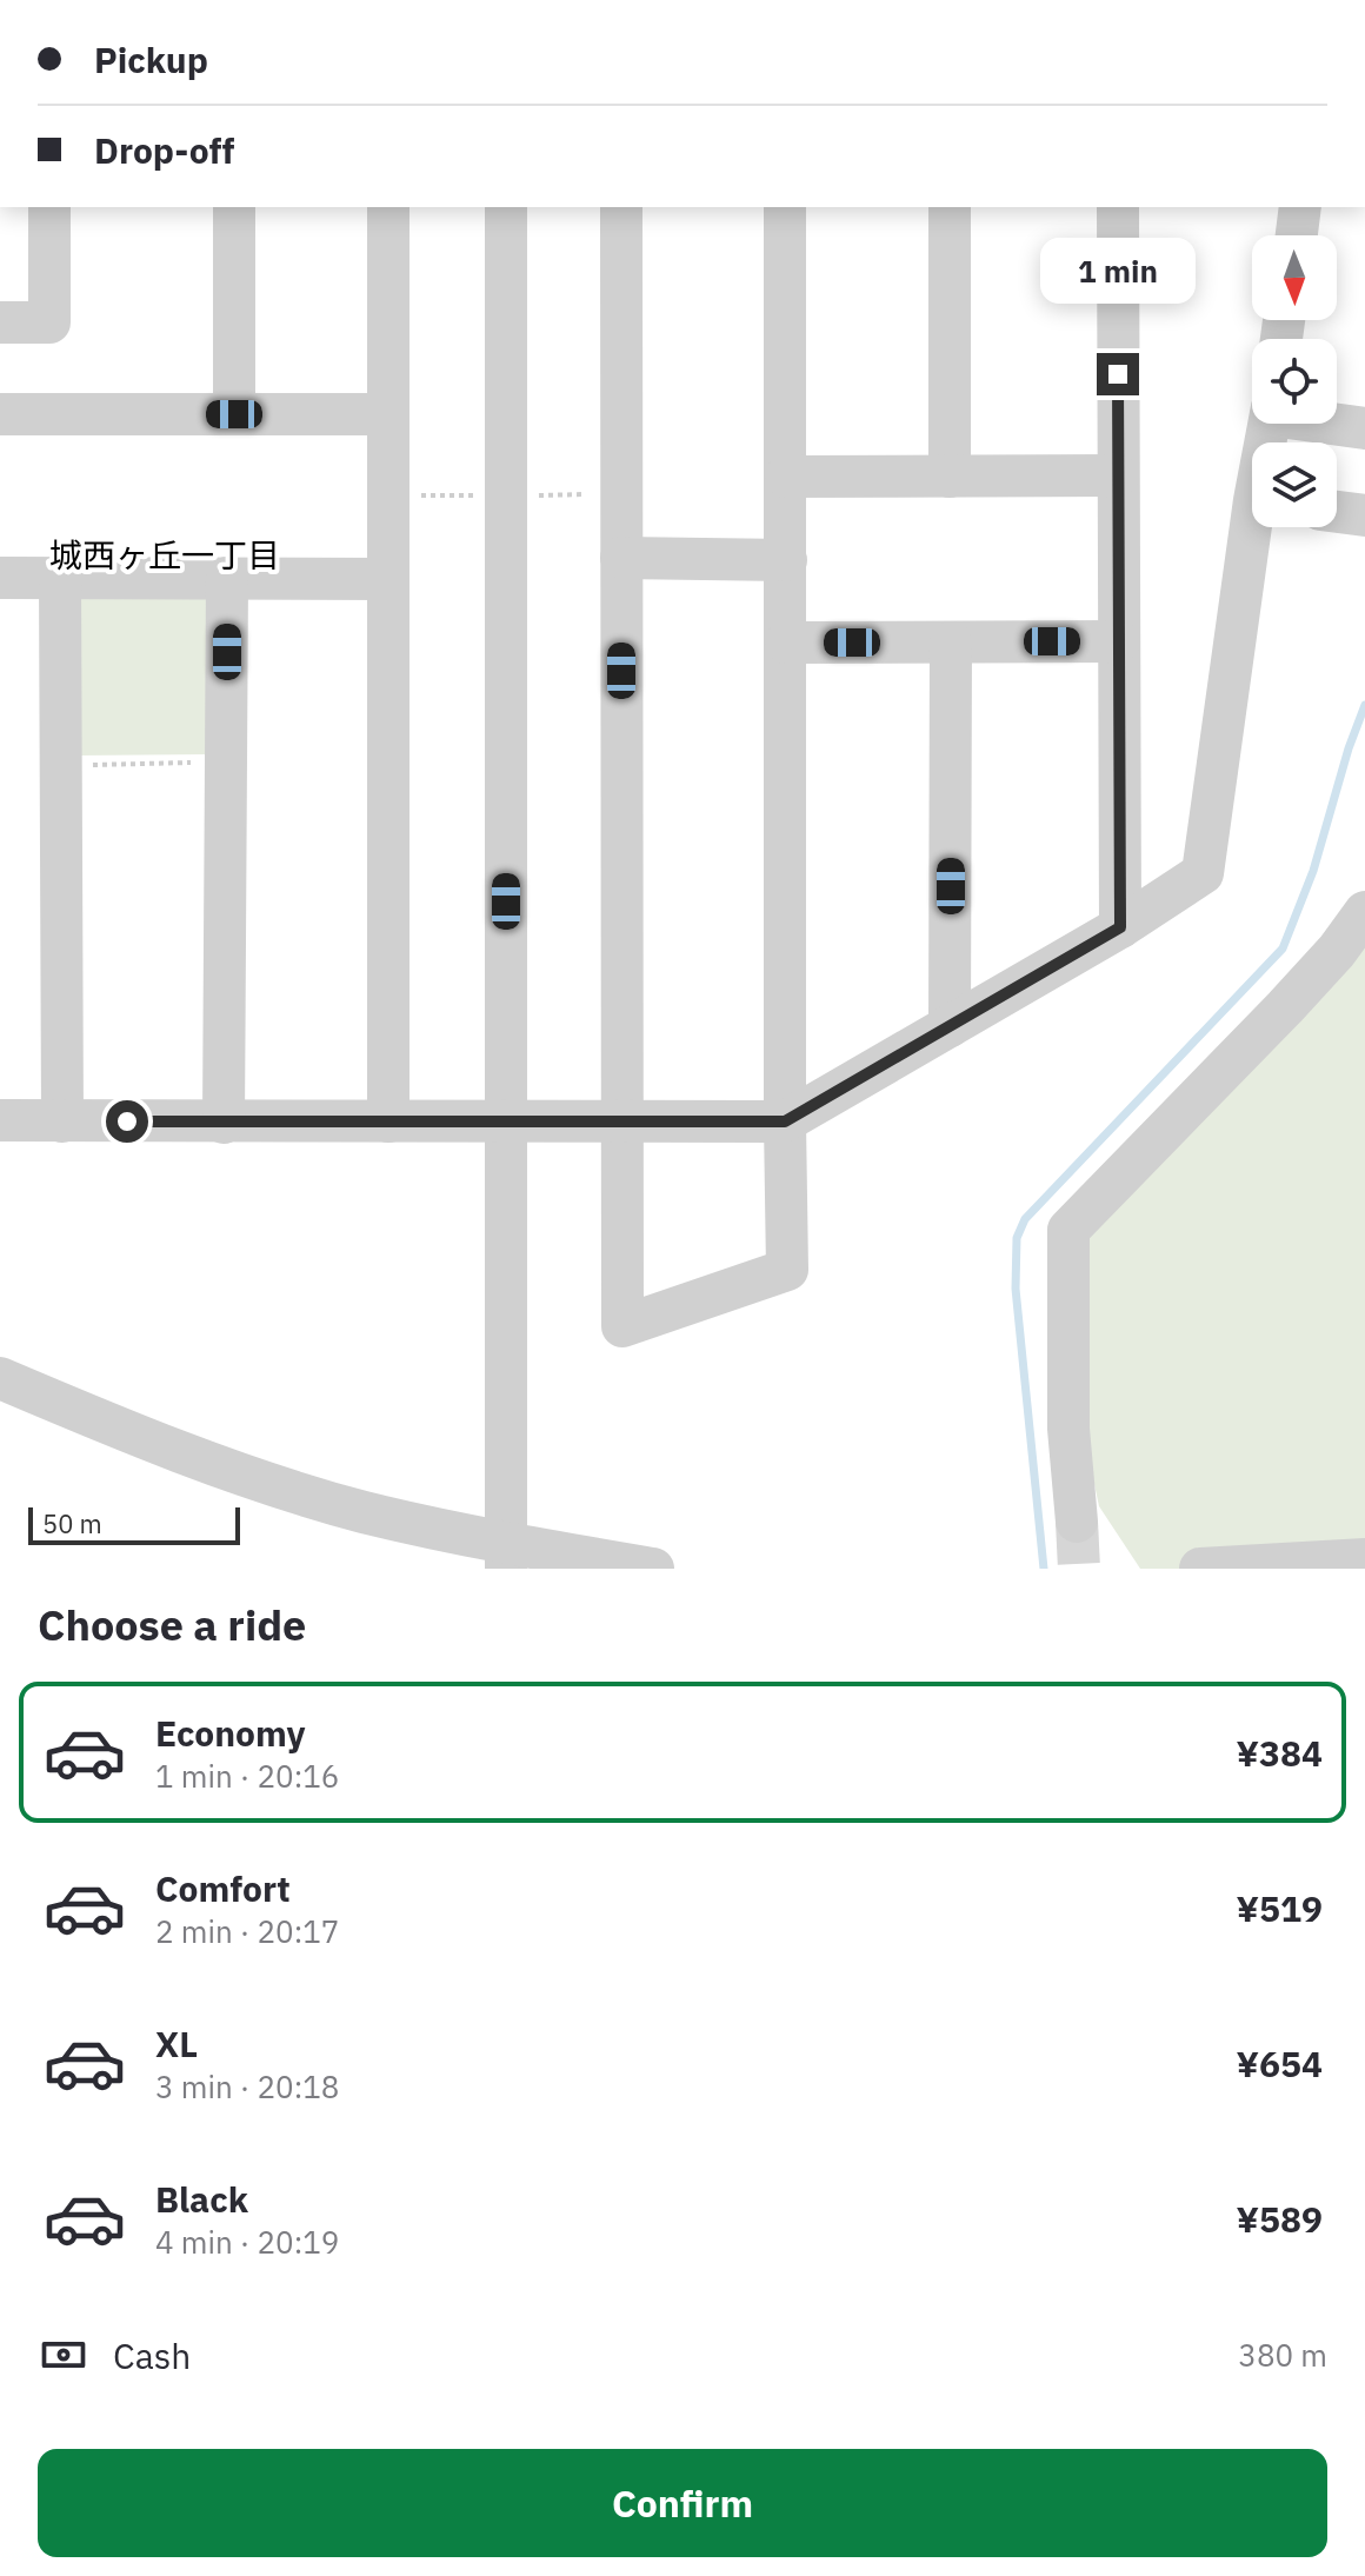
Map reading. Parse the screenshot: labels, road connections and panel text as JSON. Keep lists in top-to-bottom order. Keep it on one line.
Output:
{"districts":["城西ヶ丘一丁目"],"scale_bar":"50 m","north":"bottom","page":{"banner":["Pickup","Drop-off"],"bubble":"1 min","scale":"50 m","heading":"Choose a ride","list":[{"name":"Economy","note":"1 min · 20:16","value":"¥384"},{"name":"Comfort","note":"2 min · 20:17","value":"¥519"},{"name":"XL","note":"3 min · 20:18","value":"¥654"},{"name":"Black","note":"4 min · 20:19","value":"¥589"}],"pay":["Cash","380 m"],"buttons":"Confirm"}}
